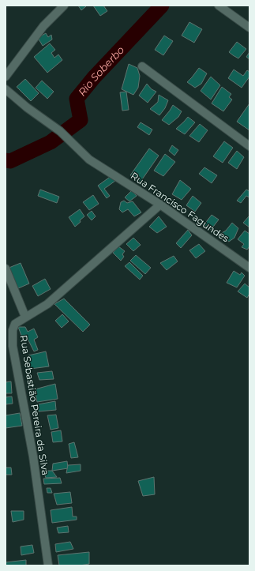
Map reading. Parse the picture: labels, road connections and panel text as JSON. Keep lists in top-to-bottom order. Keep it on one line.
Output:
{"streets":{"street":["Rua Francisco Fagundes","Rua Sebastião Pereira da Silva"]},"crossings":[["Rua Francisco Fagundes","Rua Sebastião Pereira da Silva"]],"water":["Rio Soberbo"]}
